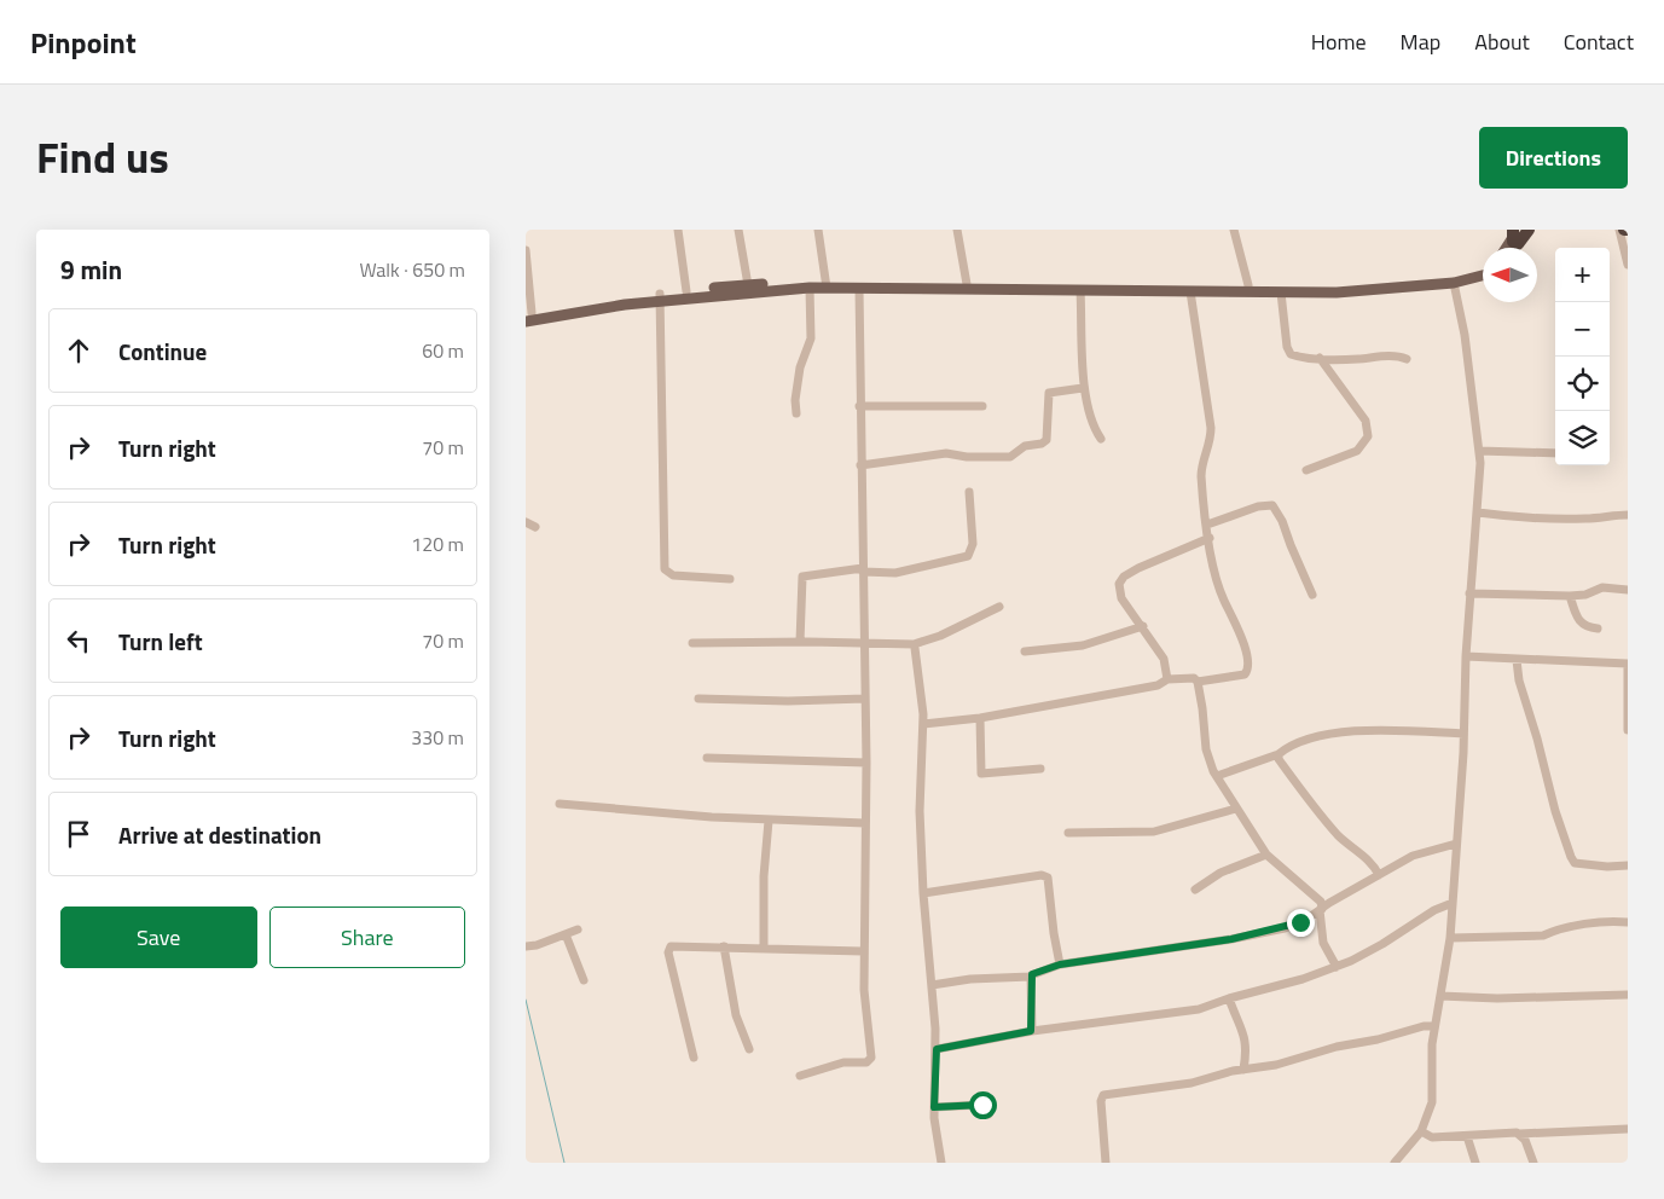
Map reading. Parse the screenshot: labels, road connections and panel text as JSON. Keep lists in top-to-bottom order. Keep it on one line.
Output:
{"north":"left","page":{"header":"Pinpoint","nav":["Home","Map","About","Contact"],"title":"Find us","buttons":["Directions",["Save","Share"]],"heading":["9 min","Walk · 650 m"],"map_buttons":["+","−"],"list":[["Continue","60 m"],["Turn right","70 m"],["Turn right","120 m"],["Turn left","70 m"],["Turn right","330 m"],"Arrive at destination"]}}
